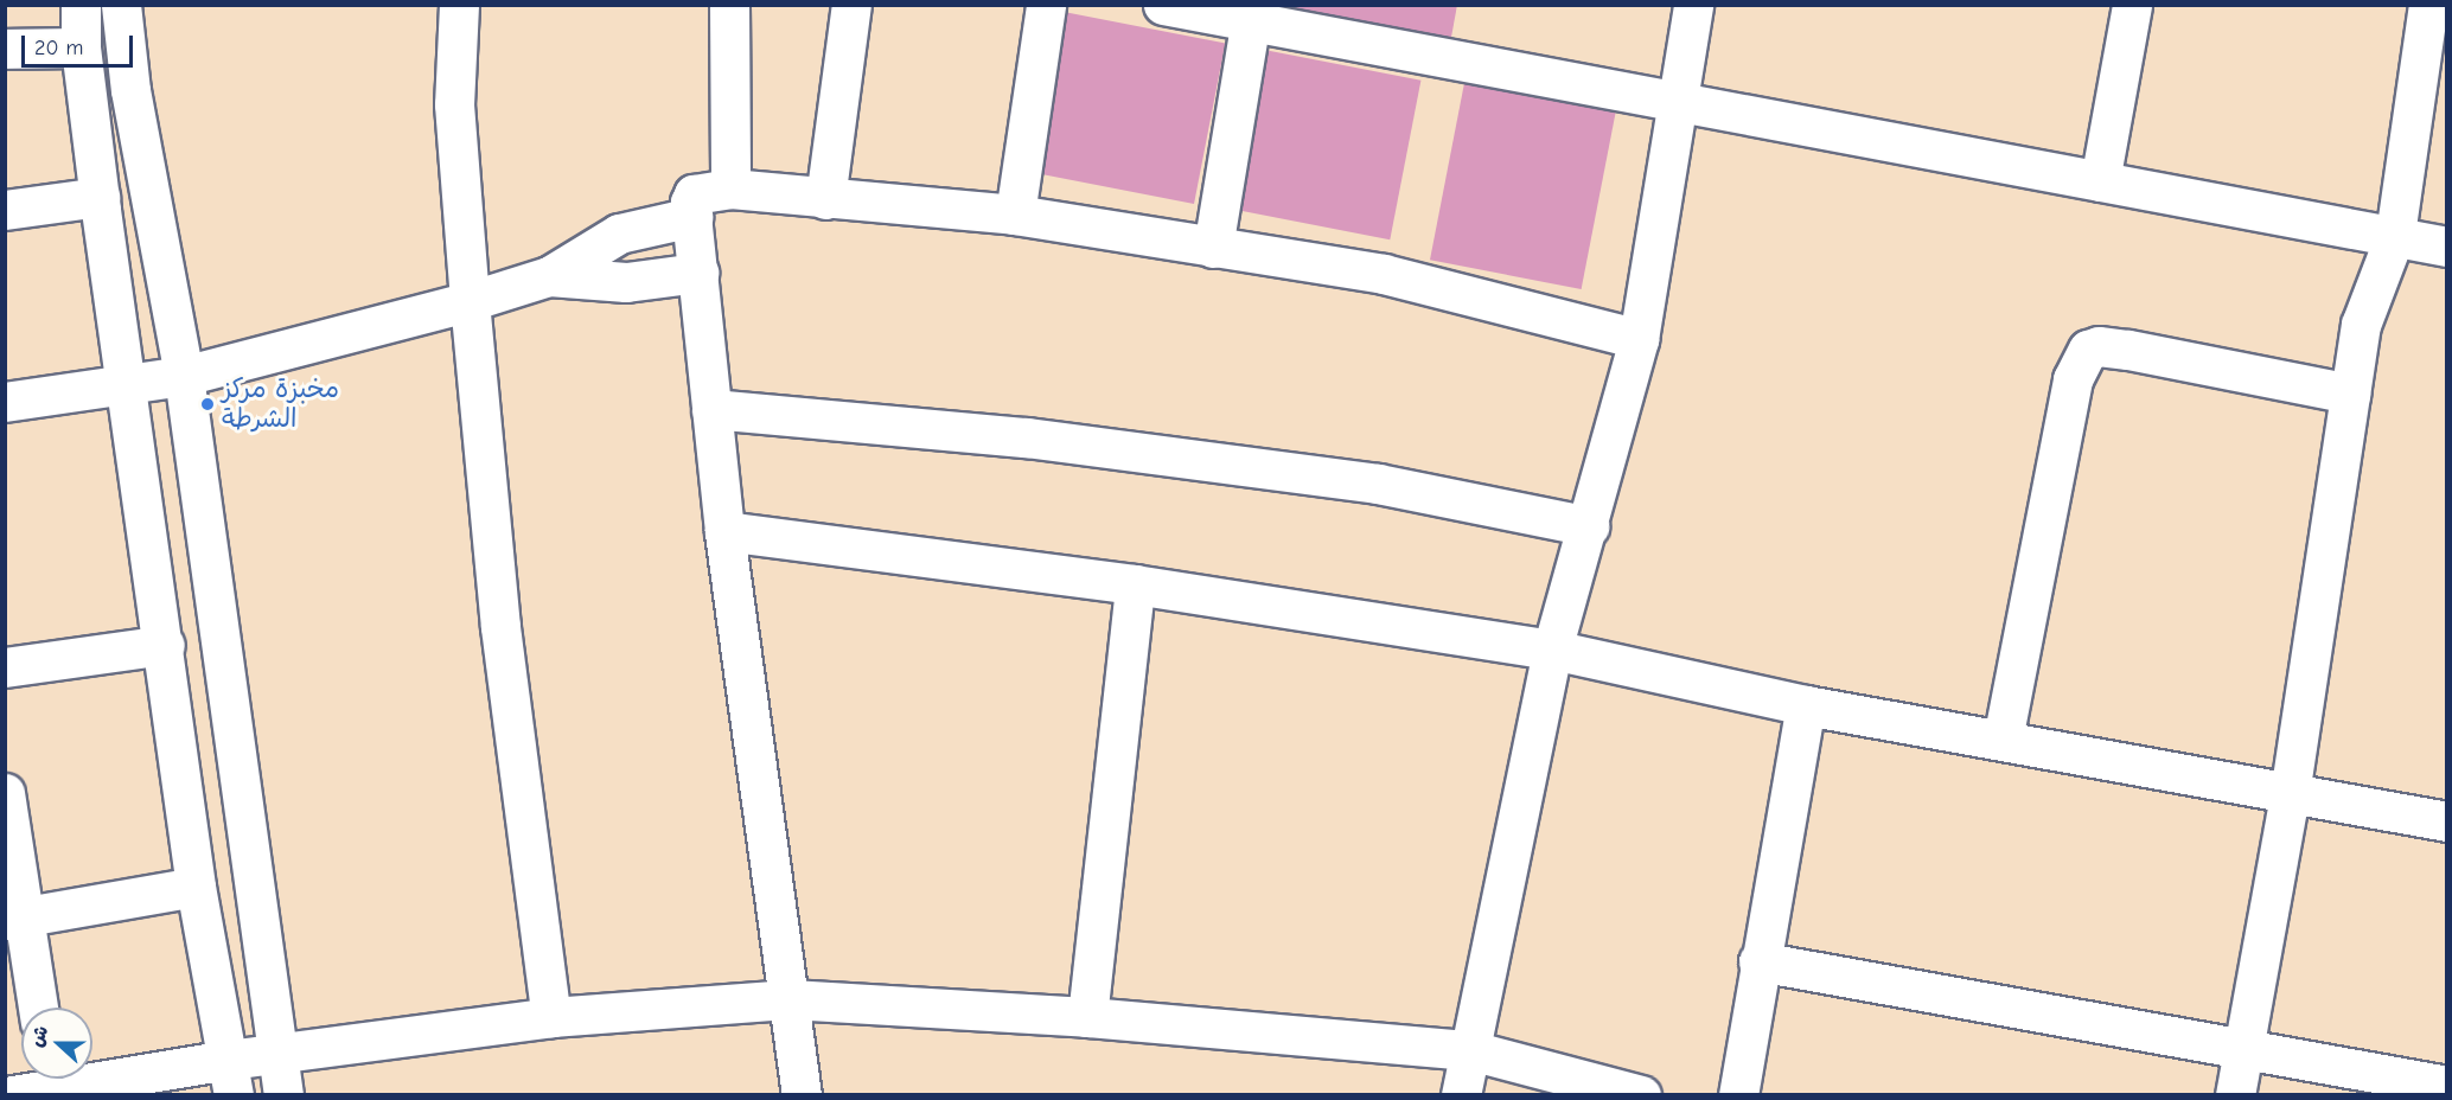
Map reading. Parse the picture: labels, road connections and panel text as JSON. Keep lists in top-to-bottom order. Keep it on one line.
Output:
{"places":["مخبزة مركز الشرطة"],"scale_bar":"20 m","north":"left"}
